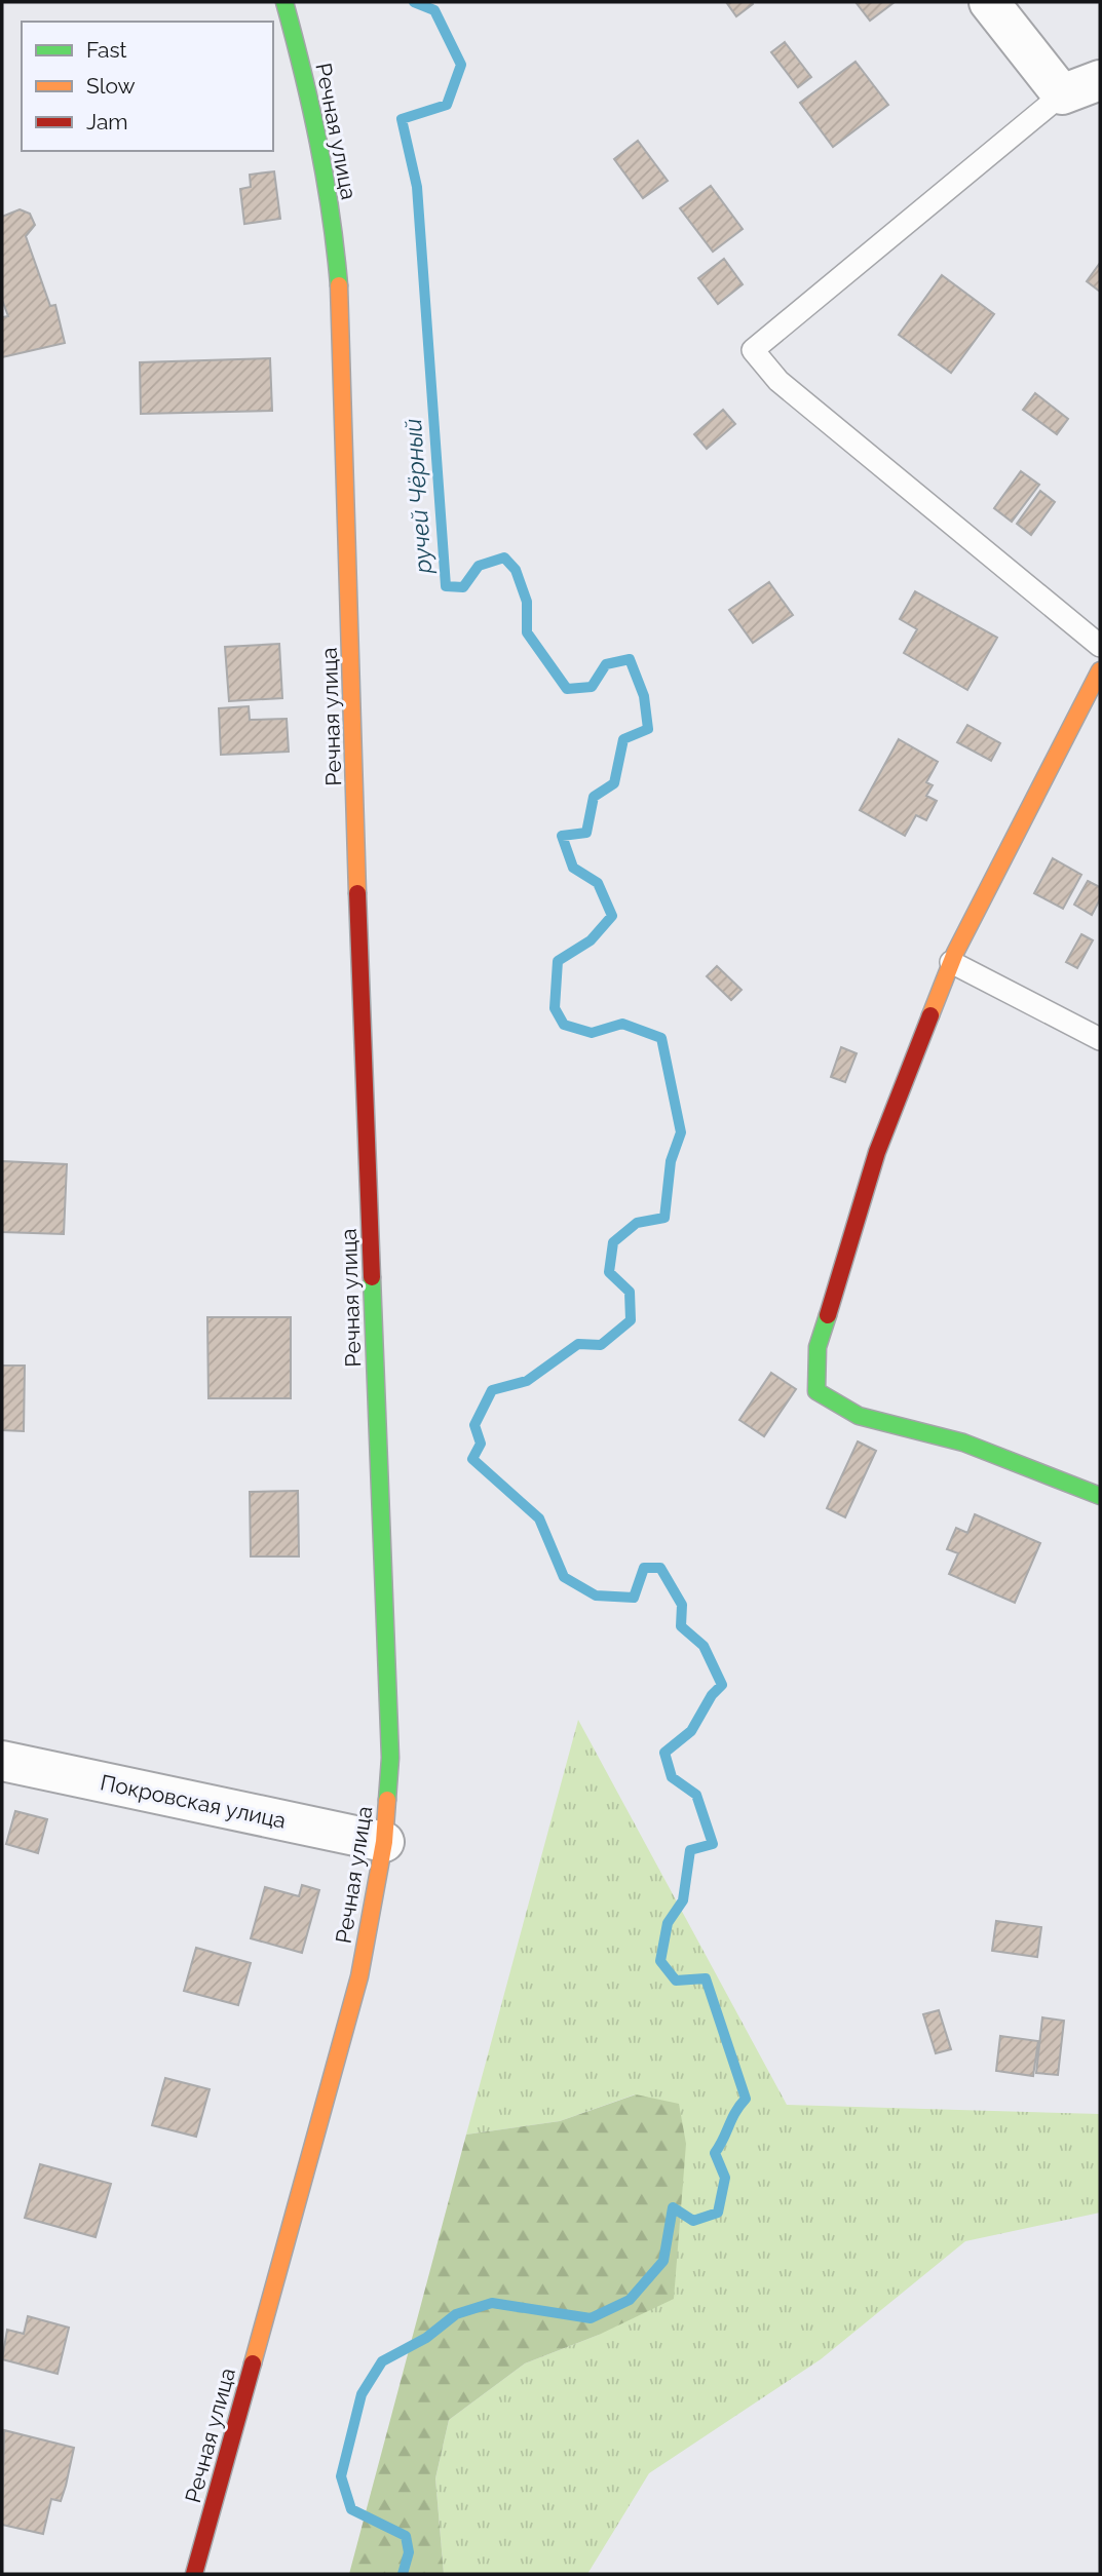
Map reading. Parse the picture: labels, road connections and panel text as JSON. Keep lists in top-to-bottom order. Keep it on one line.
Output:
{"streets":{"street":["Речная улица","Покровская улица"]},"crossings":[["Речная улица","Покровская улица"]],"water":["ручей Чёрный"],"legend":["Fast","Slow","Jam"]}
